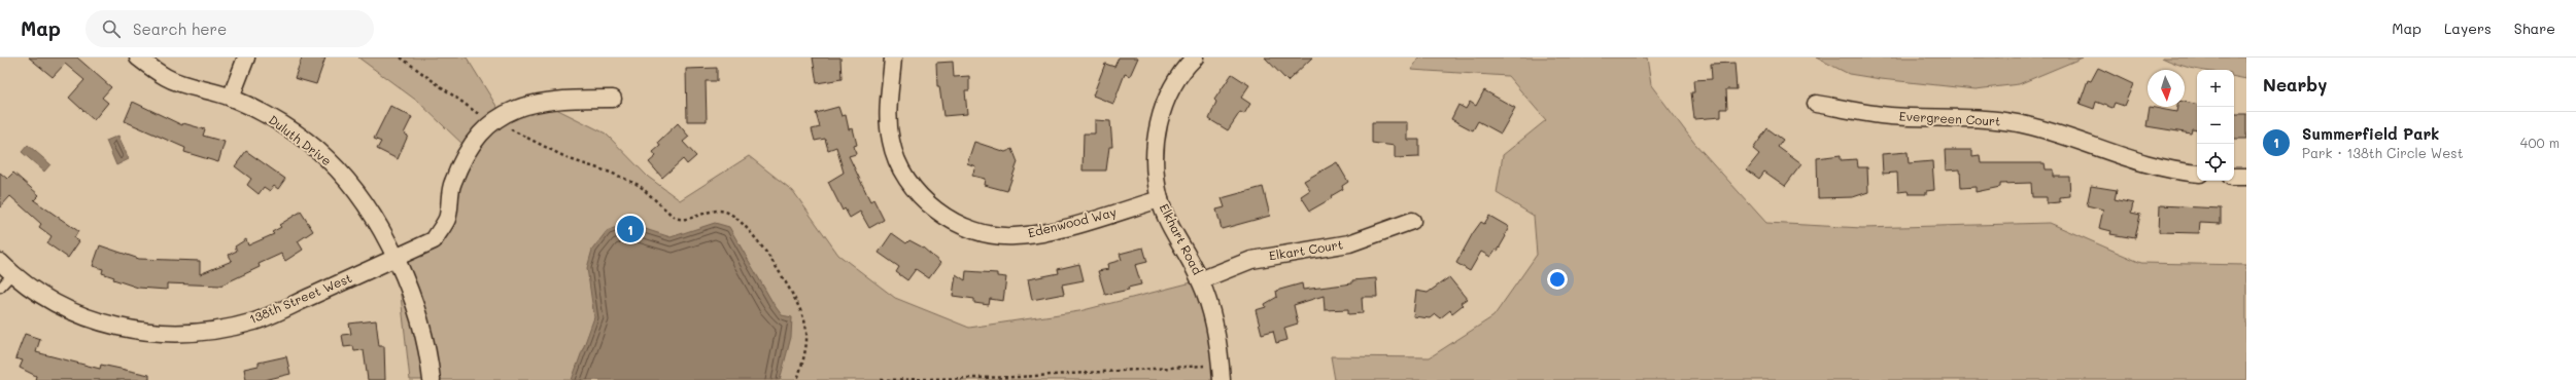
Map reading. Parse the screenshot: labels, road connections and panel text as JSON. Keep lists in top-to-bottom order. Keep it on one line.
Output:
{"streets":{"street":["Evergreen Court","Duluth Drive","Edenwood Way","Elkhart Road","Elkart Court","138th Street West"]},"crossings":[["Duluth Drive","138th Street West"],["Edenwood Way","Elkhart Road"],["Elkhart Road","Elkart Court"]],"north":"bottom","page":{"header":"Map","search":"Search here","nav":["Map","Layers","Share"],"heading":"Nearby","map_buttons":["+","−"],"list":[{"mark":"1","name":"Summerfield Park","note":"Park · 138th Circle West","value":"400 m"}],"pins":"1"}}
